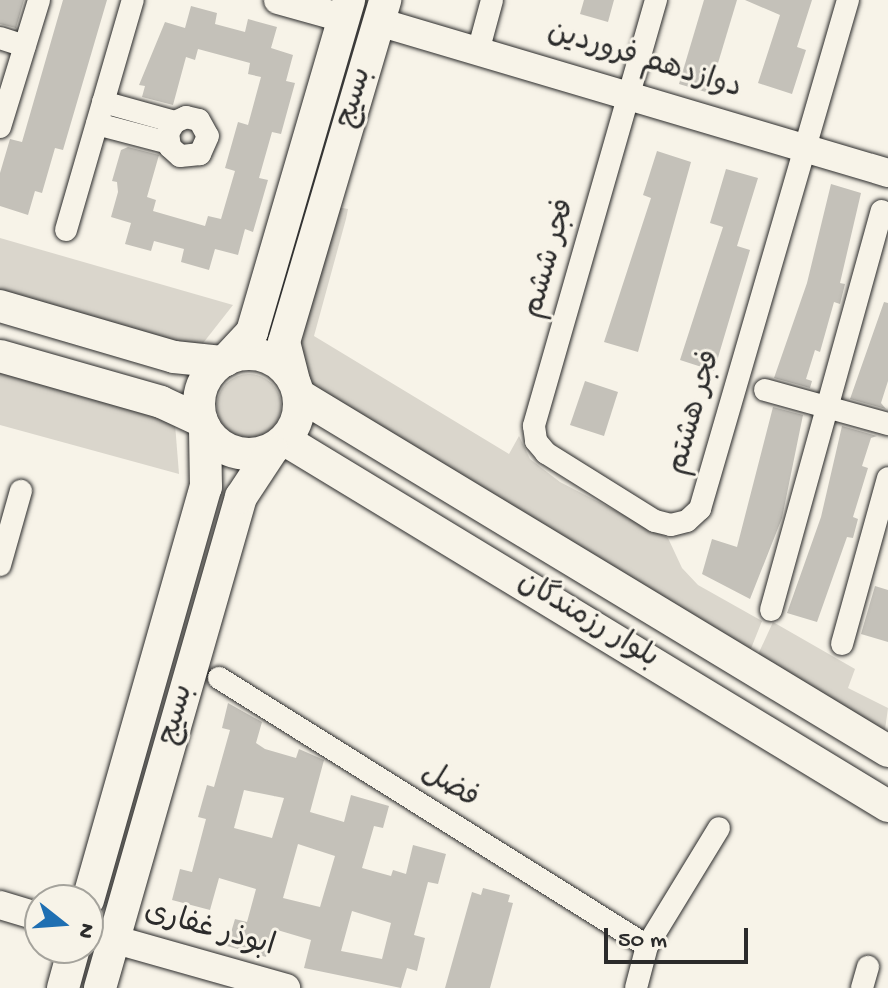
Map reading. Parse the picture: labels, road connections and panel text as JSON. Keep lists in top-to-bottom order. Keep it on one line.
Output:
{"streets":{"main road":["بسیج","بلوار رزمندگان"],"street":["دوازدهم فروردین","فجر ششم","فجر هشتم","فضل","ابوذر غفاری"]},"crossings":[["دوازدهم فروردین","بسیج"],["دوازدهم فروردین","فجر ششم"],["دوازدهم فروردین","فجر هشتم"],["بسیج","بلوار رزمندگان"],["فجر ششم","فجر هشتم"]],"scale_bar":"50 m","north":"right"}
